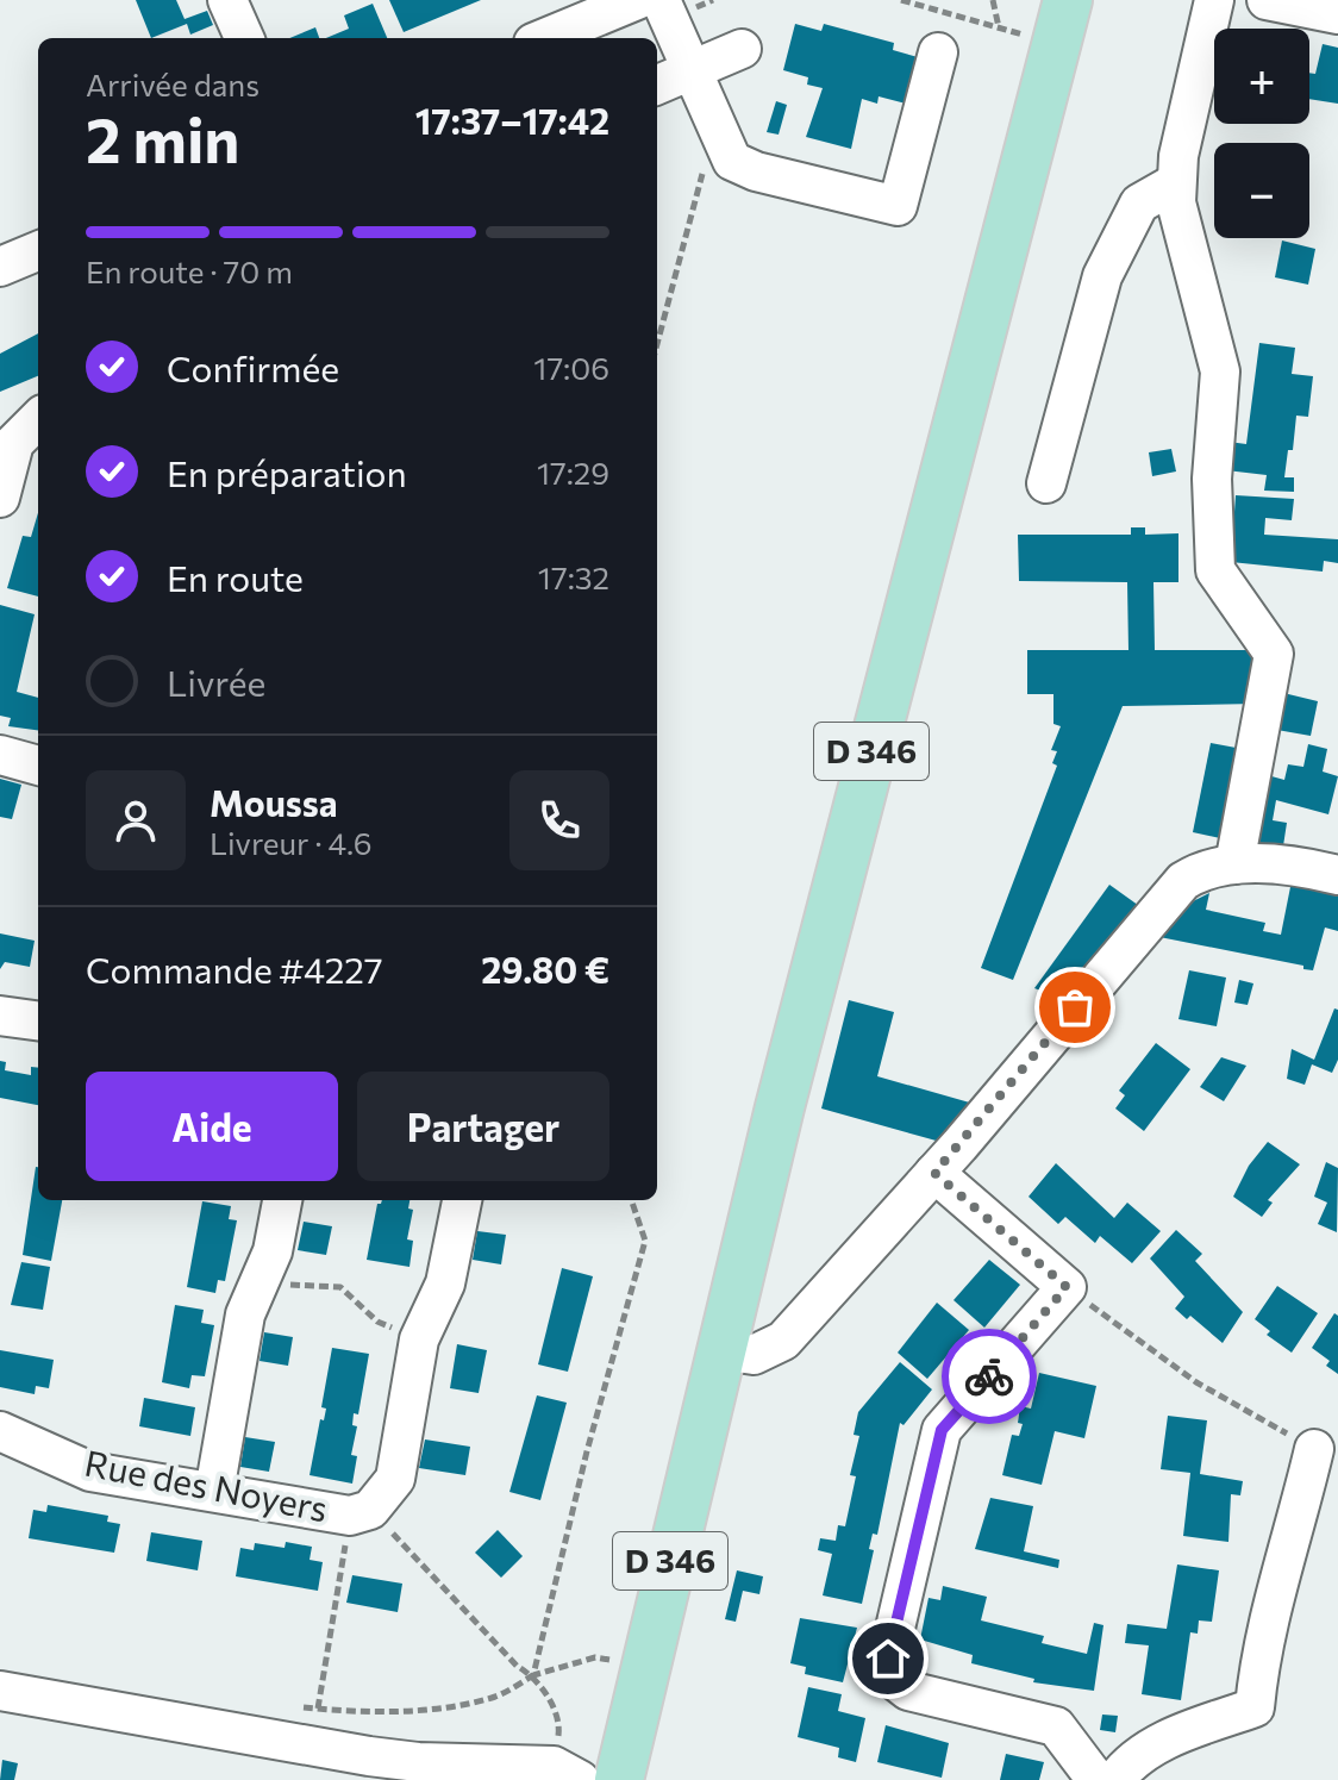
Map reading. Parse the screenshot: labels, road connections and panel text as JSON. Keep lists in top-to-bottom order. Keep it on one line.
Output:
{"streets":{"main road":["D 346"],"street":["Rue des Noyers"]},"page":{"map_buttons":["+","−"],"heading":["2 min","Arrivée dans","17:37–17:42"],"panel":["Moussa","Livreur · 4.6","Commande #4227","29.80 €"],"bar":"En route · 70 m","list":[["Confirmée","17:06"],["En préparation","17:29"],["En route","17:32"],"Livrée"],"buttons":["Aide","Partager"]}}
